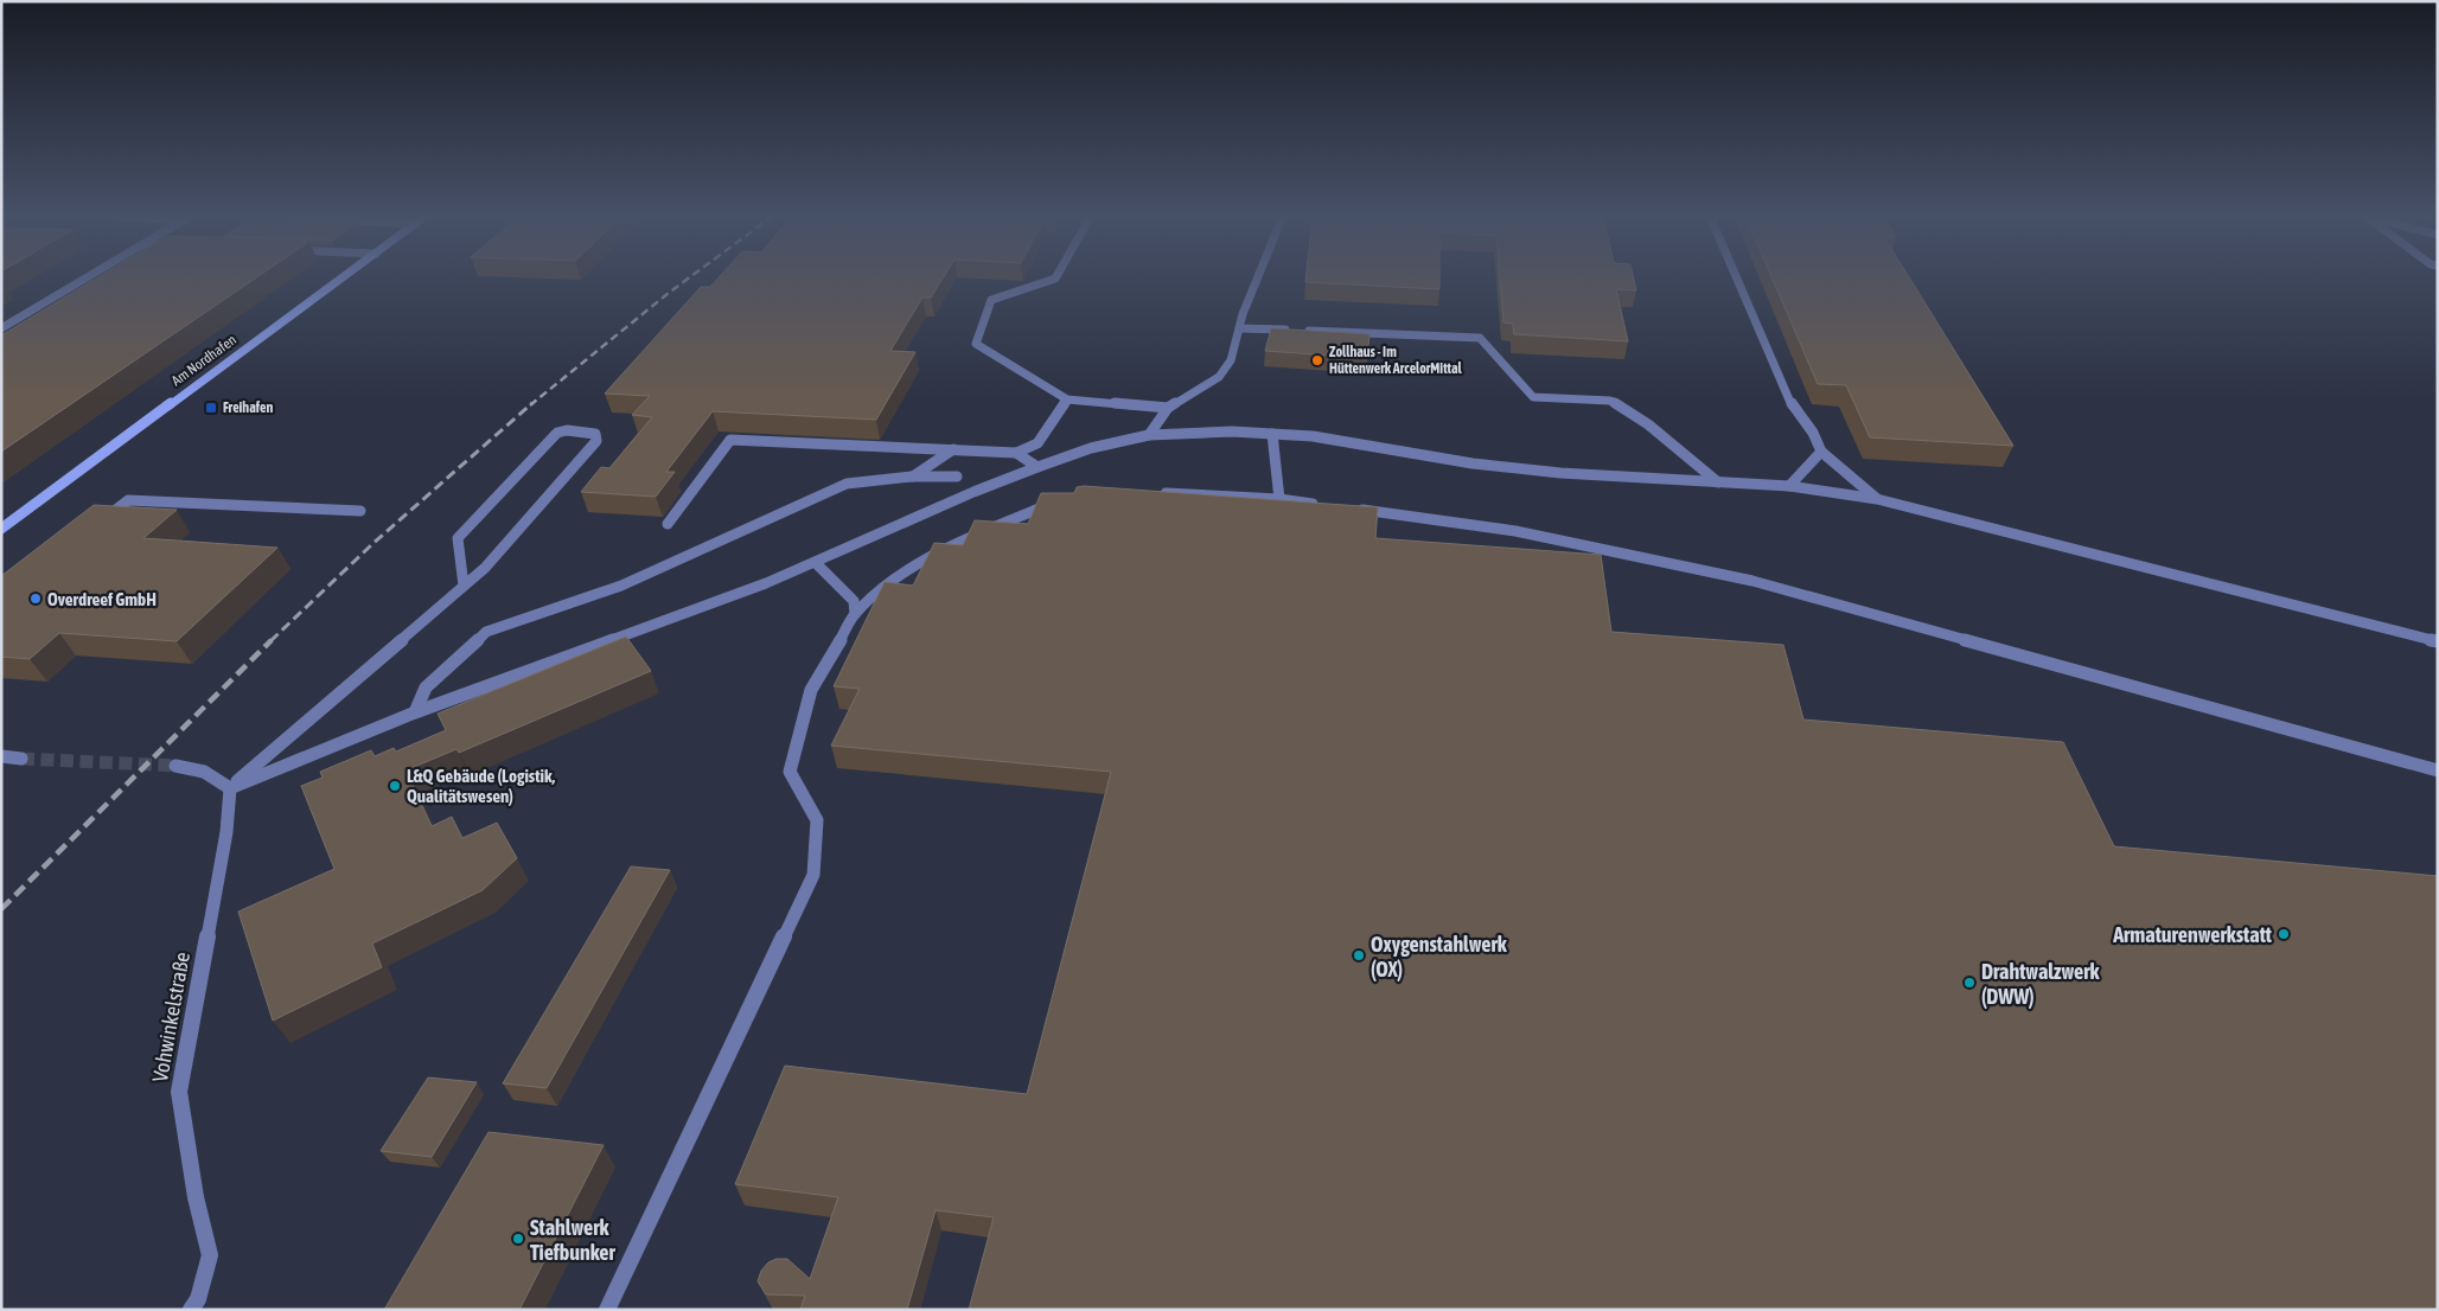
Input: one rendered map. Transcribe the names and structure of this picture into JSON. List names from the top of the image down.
{
  "streets": {
    "main road": ["Am Nordhafen"],
    "street": ["Vohwinkelstraße"]
  },
  "places": {
    "other": [
      "Zollhaus - Im Hüttenwerk ArcelorMittal",
      "Overdreef GmbH",
      "L&Q Gebäude (Logistik, Qualitätswesen)",
      "Armaturenwerkstatt",
      "Oxygenstahlwerk (OX)",
      "Drahtwalzwerk (DWW)",
      "Stahlwerk Tiefbunker"
    ],
    "transit": ["Freihafen"]
  }
}
